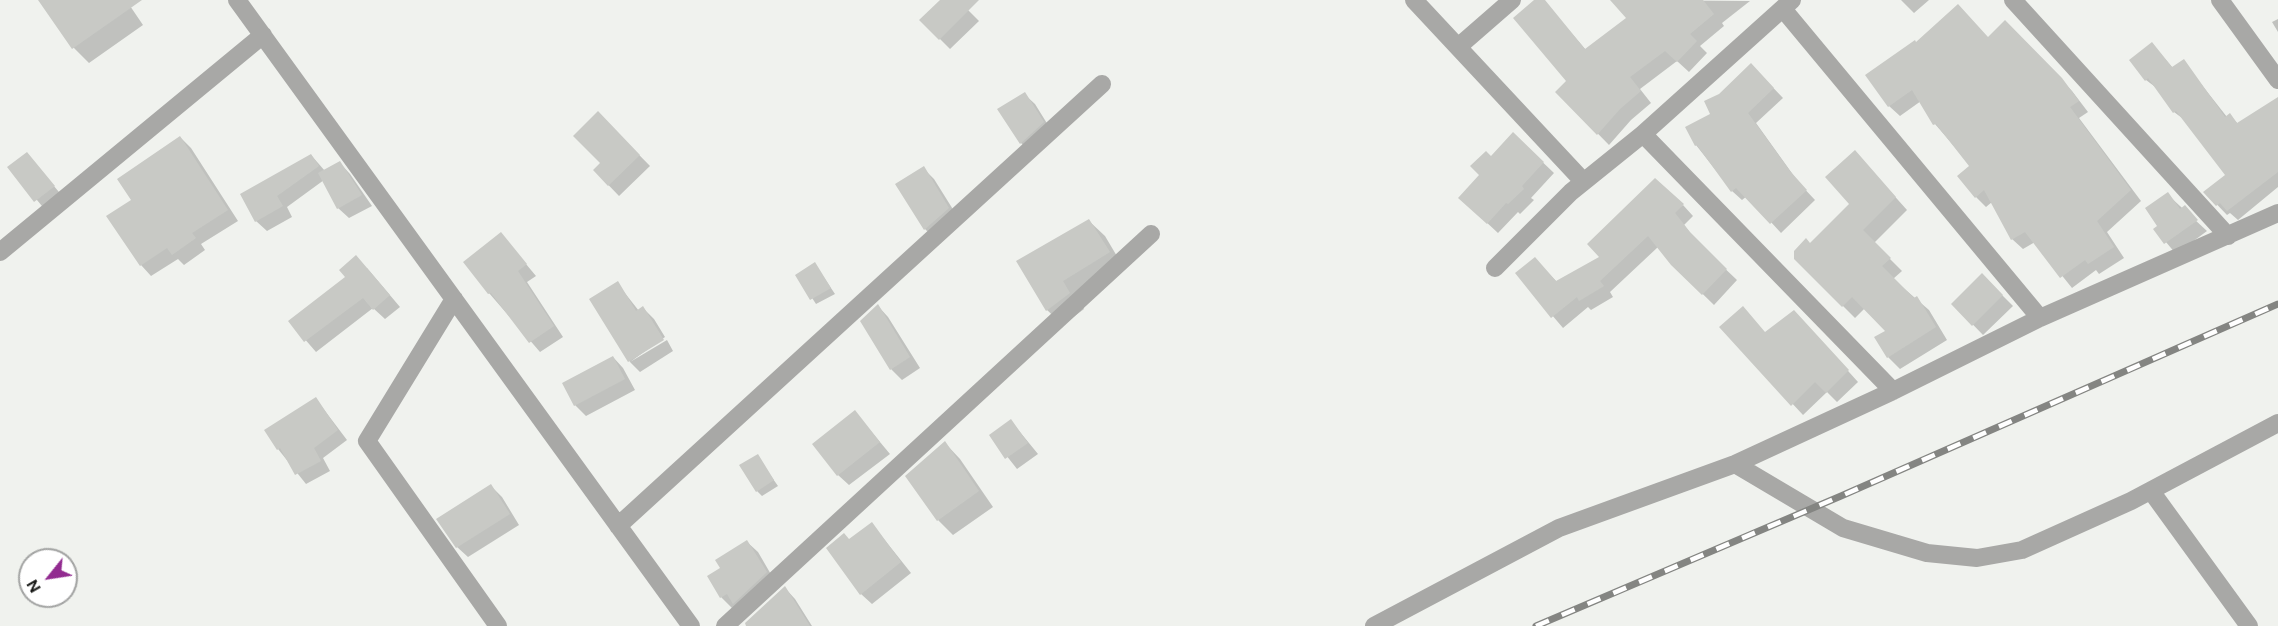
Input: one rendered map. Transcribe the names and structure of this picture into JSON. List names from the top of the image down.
{
  "north": "bottom left"
}
